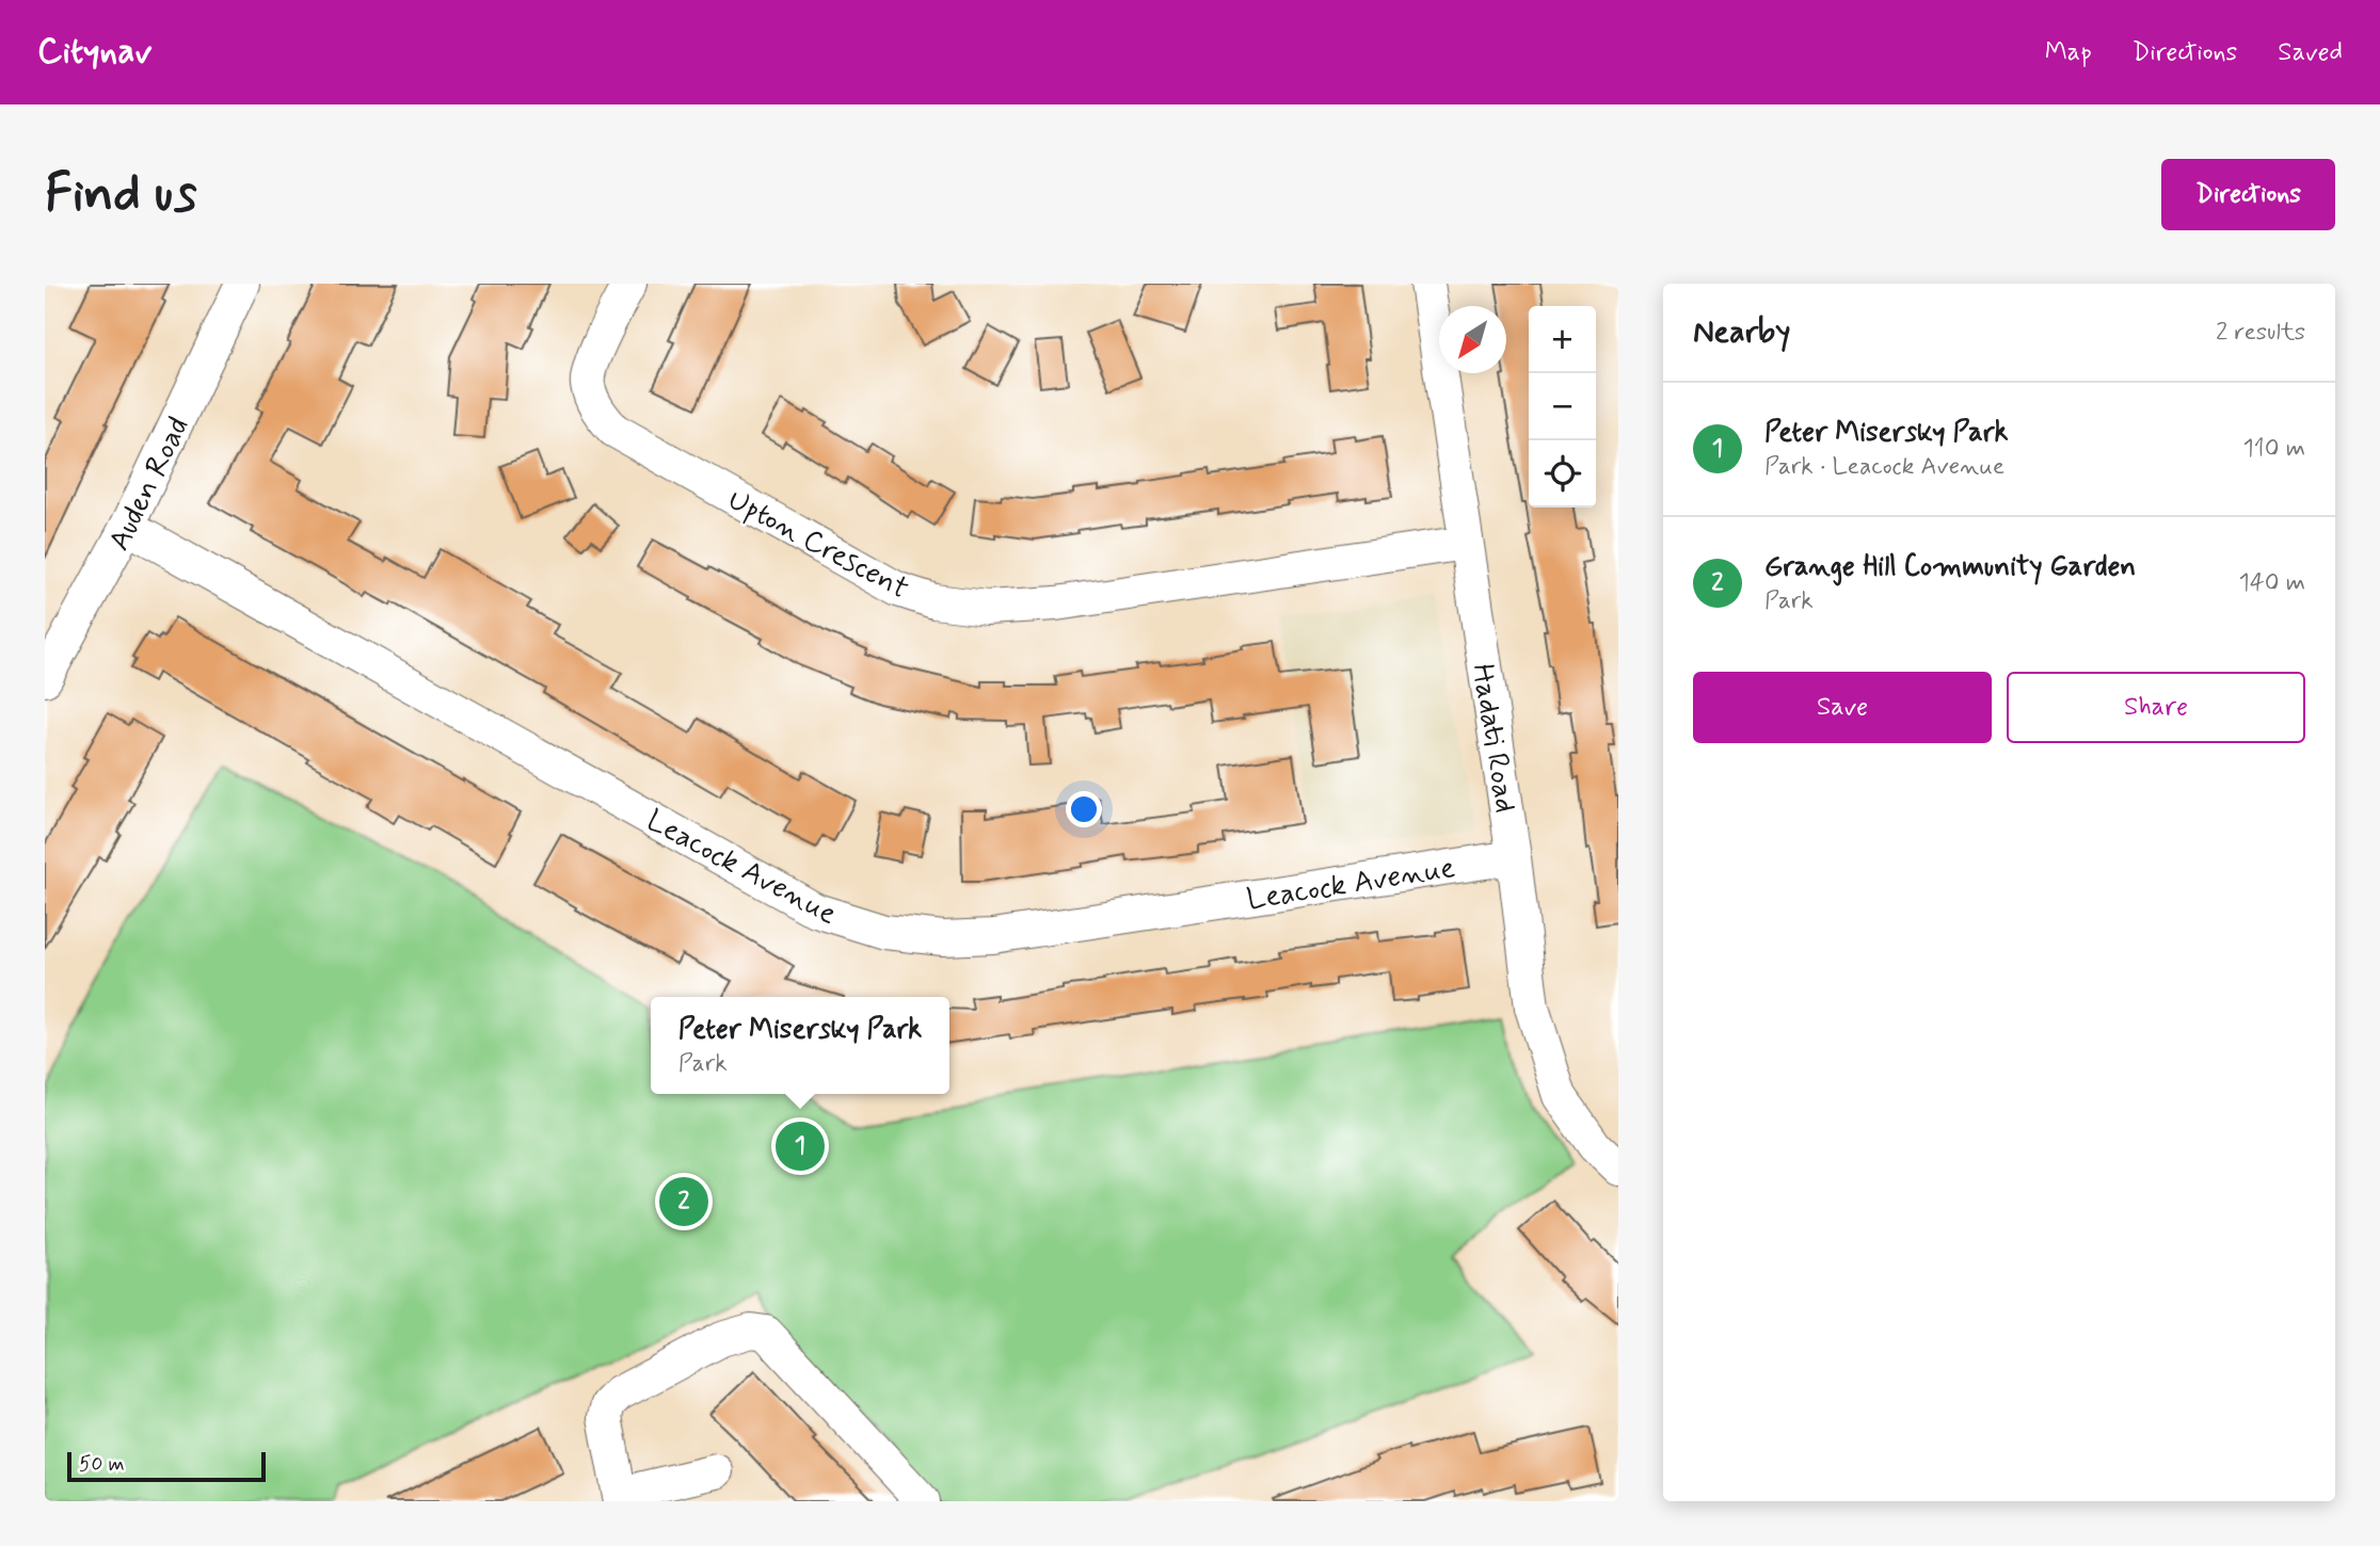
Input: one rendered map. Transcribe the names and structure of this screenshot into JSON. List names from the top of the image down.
{
  "streets": {
    "street": [
      "Auden Road",
      "Upton Crescent",
      "Hadati Road",
      "Leacock Avenue"
    ]
  },
  "crossings": [
    ["Auden Road", "Leacock Avenue"],
    ["Upton Crescent", "Hadati Road"],
    ["Hadati Road", "Leacock Avenue"]
  ],
  "scale_bar": "50 m",
  "north": "bottom left",
  "page": {
    "header": "Citynav",
    "nav": ["Map", "Directions", "Saved"],
    "buttons": [
      "Directions",
      ["Save", "Share"]
    ],
    "title": "Find us",
    "heading": ["Nearby", "2 results"],
    "map_buttons": ["+", "−"],
    "list": [
      {
        "mark": "1",
        "name": "Peter Misersky Park",
        "note": "Park · Leacock Avenue",
        "value": "110 m"
      },
      {
        "mark": "2",
        "name": "Grange Hill Community Garden",
        "note": "Park",
        "value": "140 m"
      }
    ],
    "popup": ["Peter Misersky Park", "Park"],
    "pins": ["1", "2"],
    "scale": "50 m"
  }
}
